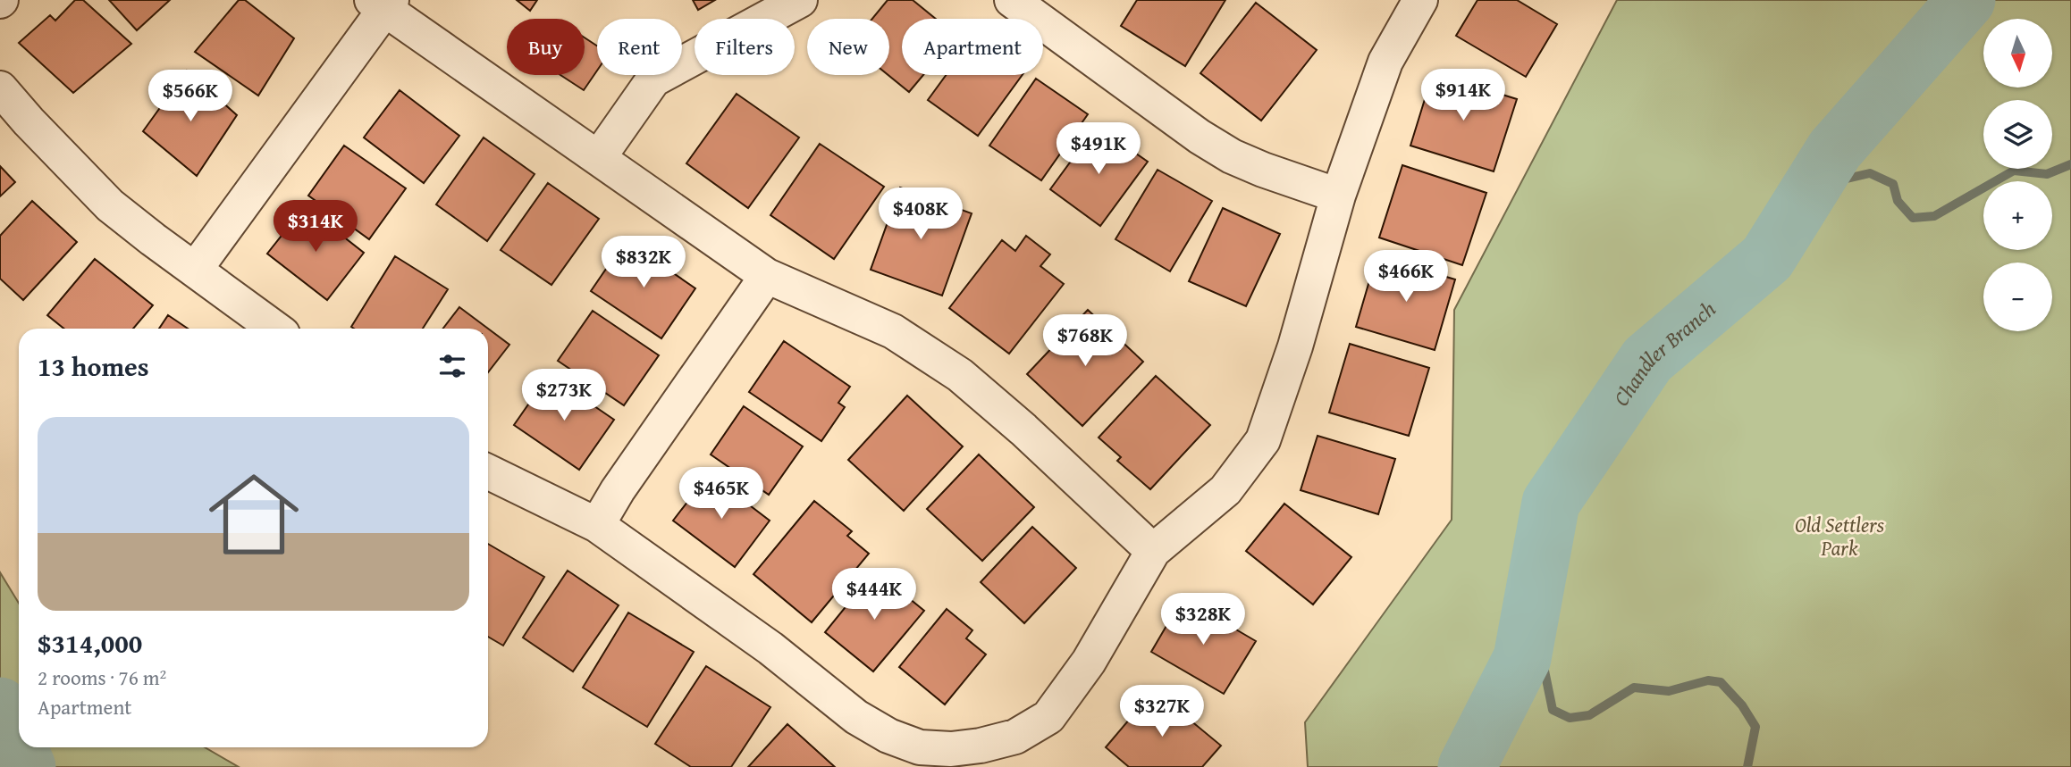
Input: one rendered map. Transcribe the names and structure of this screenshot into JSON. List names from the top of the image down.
{
  "water": ["Chandler Branch"],
  "parks": ["Old Settlers Park"],
  "north": "bottom",
  "page": {
    "map_buttons": ["+", "−"],
    "chip": [
      "Buy",
      "Rent",
      "Filters",
      "New",
      "Apartment"
    ],
    "price": [
      "$914K",
      "$566K",
      "$491K",
      "$408K",
      "$314K",
      "$832K",
      "$466K",
      "$768K",
      "$273K",
      "$465K",
      "$444K",
      "$328K",
      "$327K"
    ],
    "heading": "13 homes",
    "list": [
      {
        "name": "$314,000",
        "note": "2 rooms · 76 m² · Apartment"
      }
    ]
  }
}
